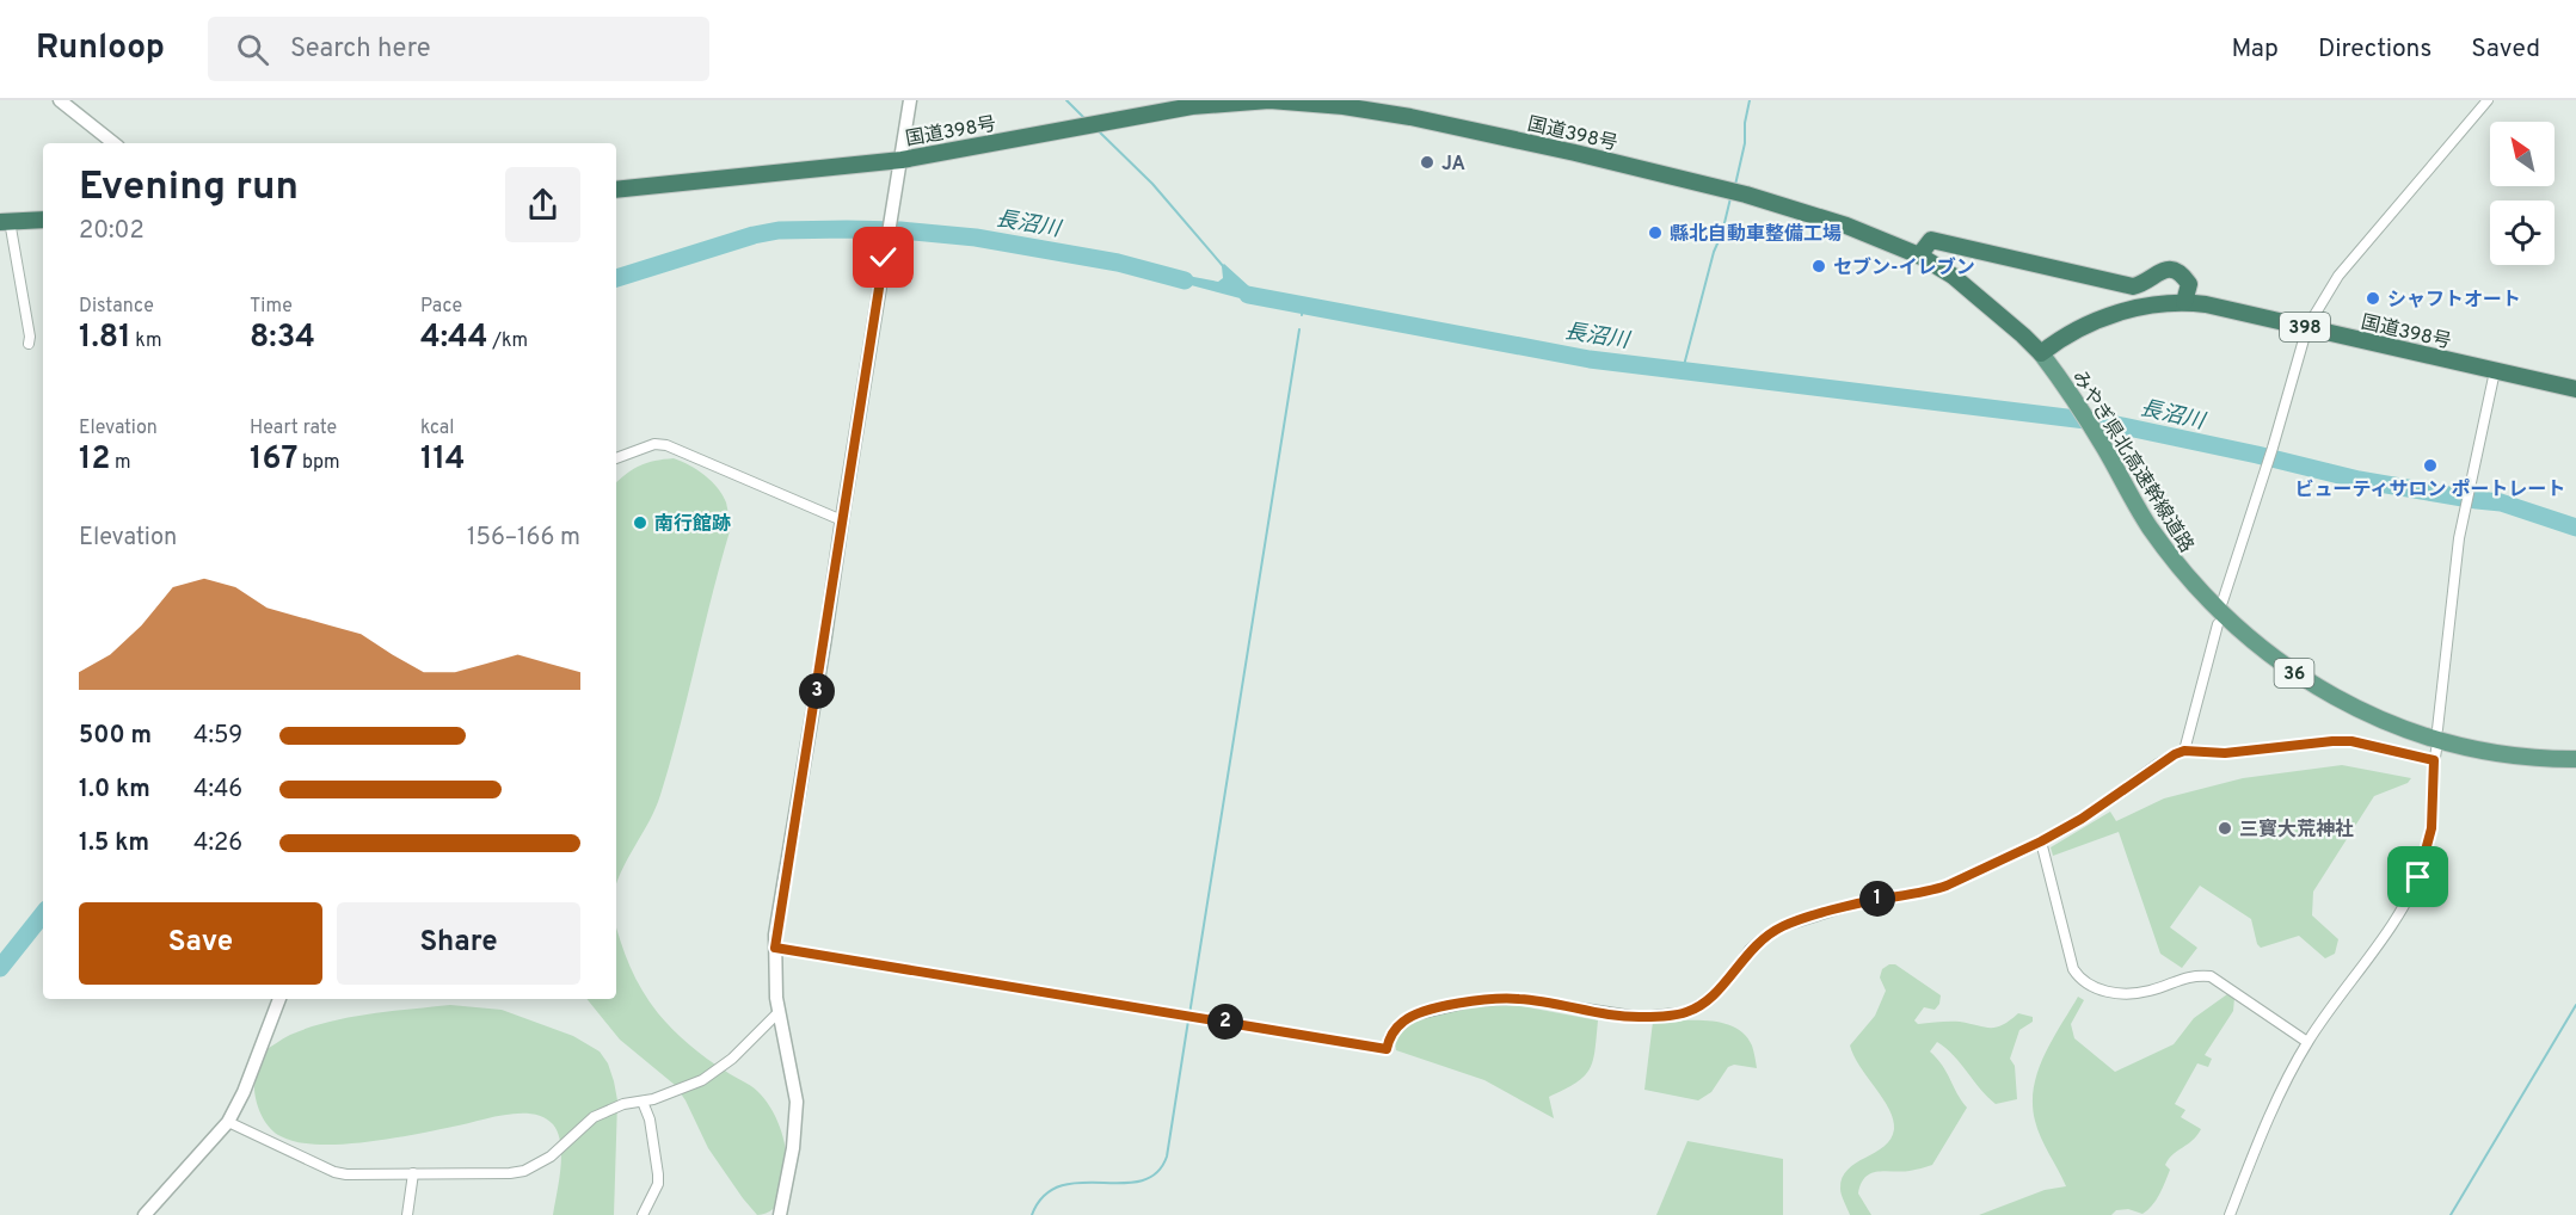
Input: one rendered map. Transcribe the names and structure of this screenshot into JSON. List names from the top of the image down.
{
  "streets": {
    "highway": ["国道398号", "398"],
    "main road": ["みやぎ県北高速幹線道路", "36"]
  },
  "crossings": [
    ["国道398号", "みやぎ県北高速幹線道路"]
  ],
  "water": ["長沼川"],
  "places": [
    "JA",
    "縣北自動車整備工場",
    "セブン-イレブン",
    "シャフトオート",
    "ビューティサロン ポートレート",
    "南行館跡",
    "三寳大荒神社"
  ],
  "north": "top left",
  "page": {
    "header": "Runloop",
    "search": "Search here",
    "nav": ["Map", "Directions", "Saved"],
    "heading": ["Evening run", "20:02"],
    "stats": [
      ["Distance", "1.81 km"],
      ["Time", "8:34"],
      ["Pace", "4:44 /km"],
      ["Elevation", "12 m"],
      ["Heart rate", "167 bpm"],
      ["kcal", "114"]
    ],
    "chart": ["Elevation", "156–166 m"],
    "pins": ["3", "1", "2"],
    "list": [
      {
        "name": "500 m",
        "note": "4:59"
      },
      {
        "name": "1.0 km",
        "note": "4:46"
      },
      {
        "name": "1.5 km",
        "note": "4:26"
      }
    ],
    "buttons": ["Save", "Share"]
  }
}
